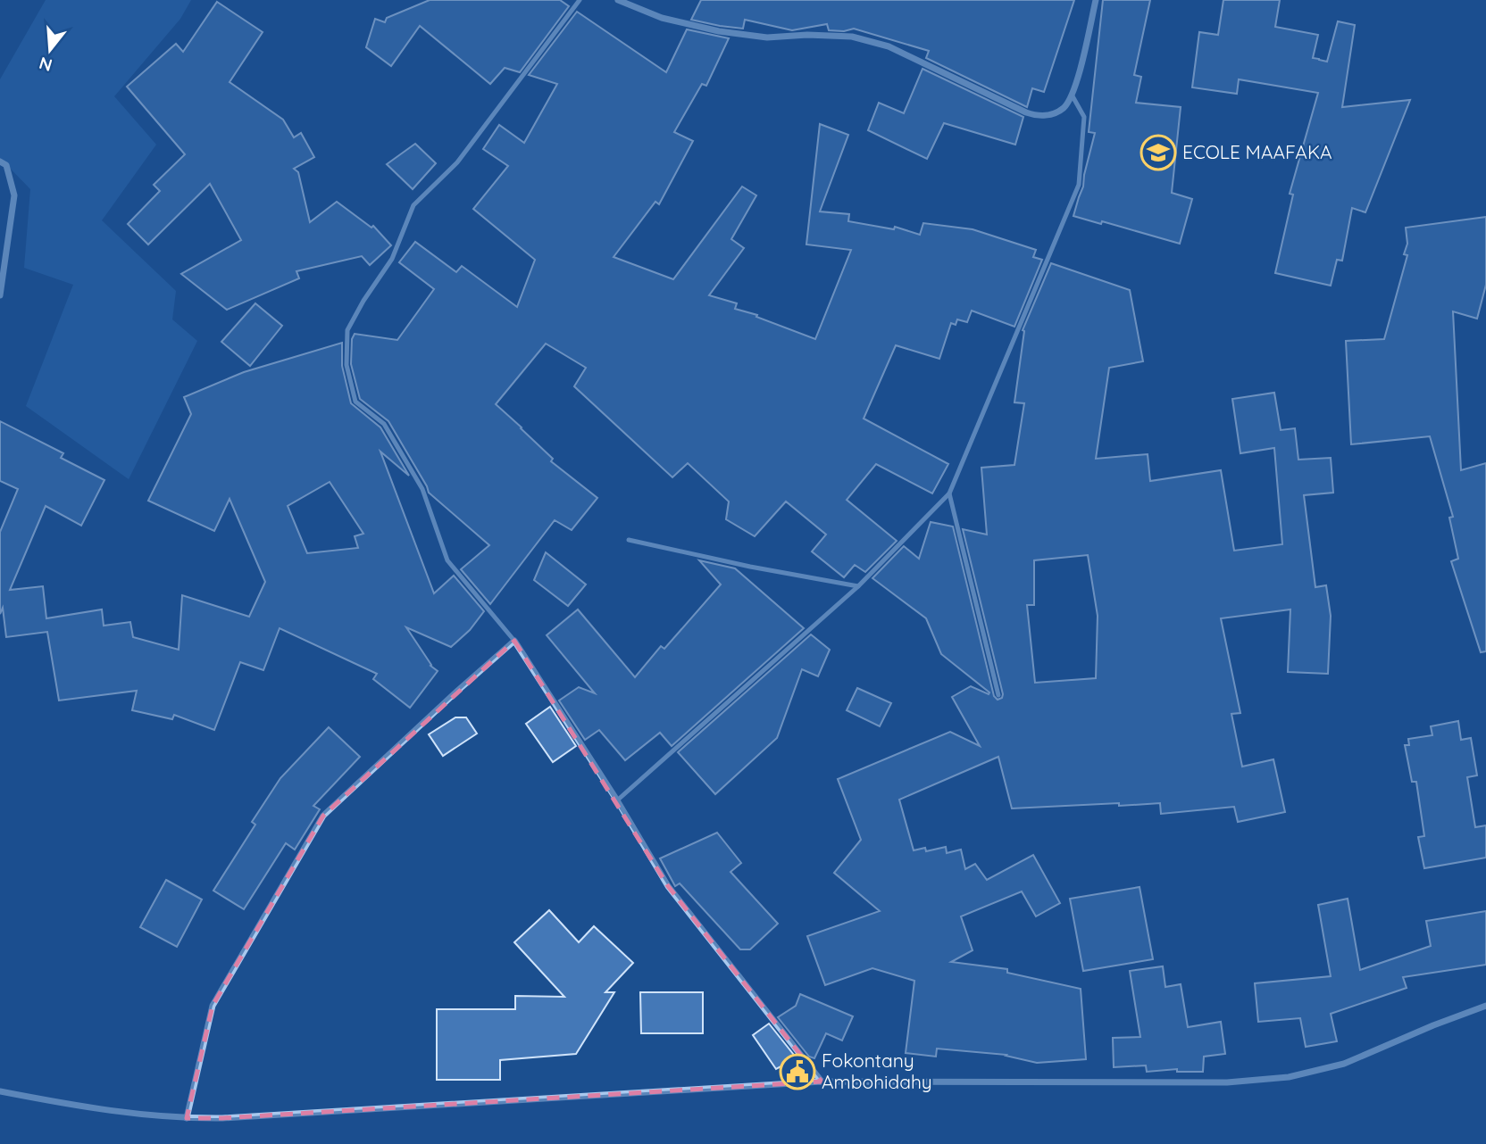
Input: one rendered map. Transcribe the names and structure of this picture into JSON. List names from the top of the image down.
{
  "places": {
    "school or university": ["ECOLE MAAFAKA"],
    "public building": ["Fokontany Ambohidahy"]
  },
  "north": "bottom"
}
